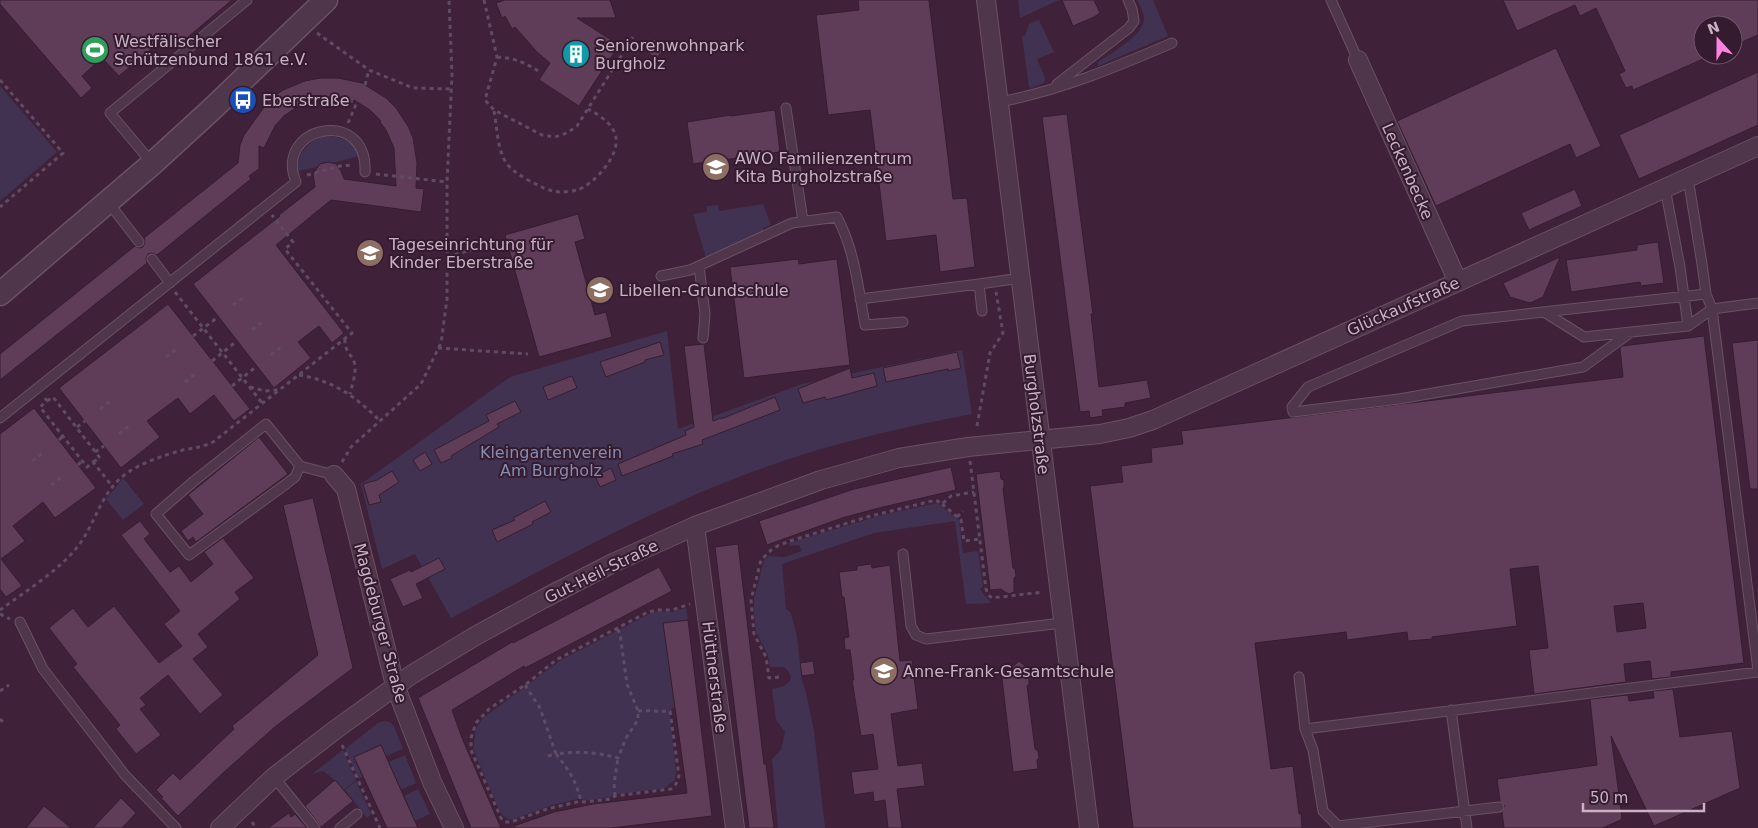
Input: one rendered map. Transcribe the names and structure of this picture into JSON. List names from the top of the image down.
{
  "streets": {
    "street": [
      "Leckenbecke",
      "Glückaufstraße",
      "Burgholzstraße",
      "Gut-Heil-Straße",
      "Magdeburger Straße",
      "Hüttnerstraße"
    ]
  },
  "crossings": [
    ["Leckenbecke", "Glückaufstraße"],
    ["Glückaufstraße", "Burgholzstraße"],
    ["Glückaufstraße", "Gut-Heil-Straße"],
    ["Burgholzstraße", "Gut-Heil-Straße"],
    ["Gut-Heil-Straße", "Magdeburger Straße"],
    ["Gut-Heil-Straße", "Hüttnerstraße"]
  ],
  "parks": ["Kleingartenverein Am Burgholz"],
  "places": {
    "sports": ["Westfälischer Schützenbund 1861 e.V."],
    "building": ["Seniorenwohnpark Burgholz"],
    "bus stop": ["Eberstraße"],
    "school or university": [
      "AWO Familienzentrum Kita Burgholzstraße",
      "Tageseinrichtung für Kinder Eberstraße",
      "Libellen-Grundschule",
      "Anne-Frank-Gesamtschule"
    ]
  },
  "scale_bar": "50 m",
  "north": "top"
}
